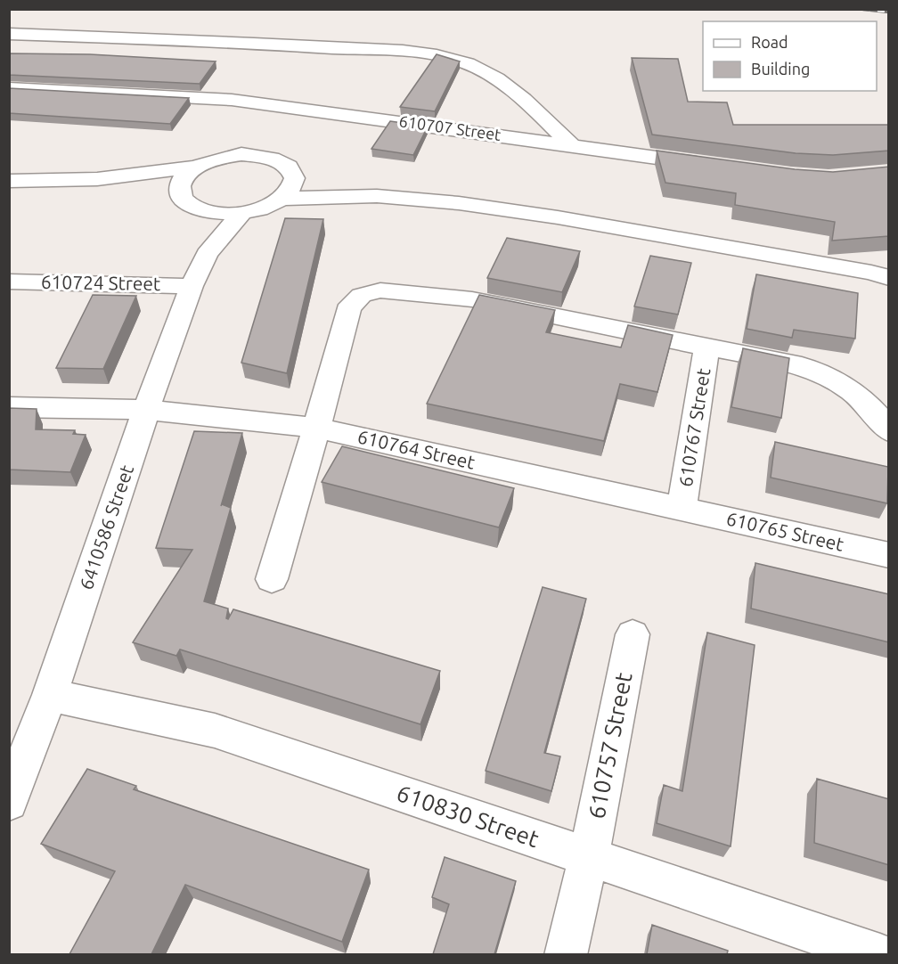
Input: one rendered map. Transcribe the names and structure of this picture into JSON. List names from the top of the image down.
{
  "streets": {
    "street": [
      "610707 Street",
      "610724 Street",
      "610767 Street",
      "610764 Street",
      "6410586 Street",
      "610765 Street",
      "610757 Street",
      "610830 Street"
    ]
  },
  "crossings": [
    ["610724 Street", "6410586 Street"],
    ["610767 Street", "610764 Street"],
    ["610767 Street", "610765 Street"],
    ["610764 Street", "6410586 Street"],
    ["610764 Street", "610765 Street"],
    ["6410586 Street", "610830 Street"],
    ["610757 Street", "610830 Street"]
  ],
  "legend": ["Road", "Building"]
}
